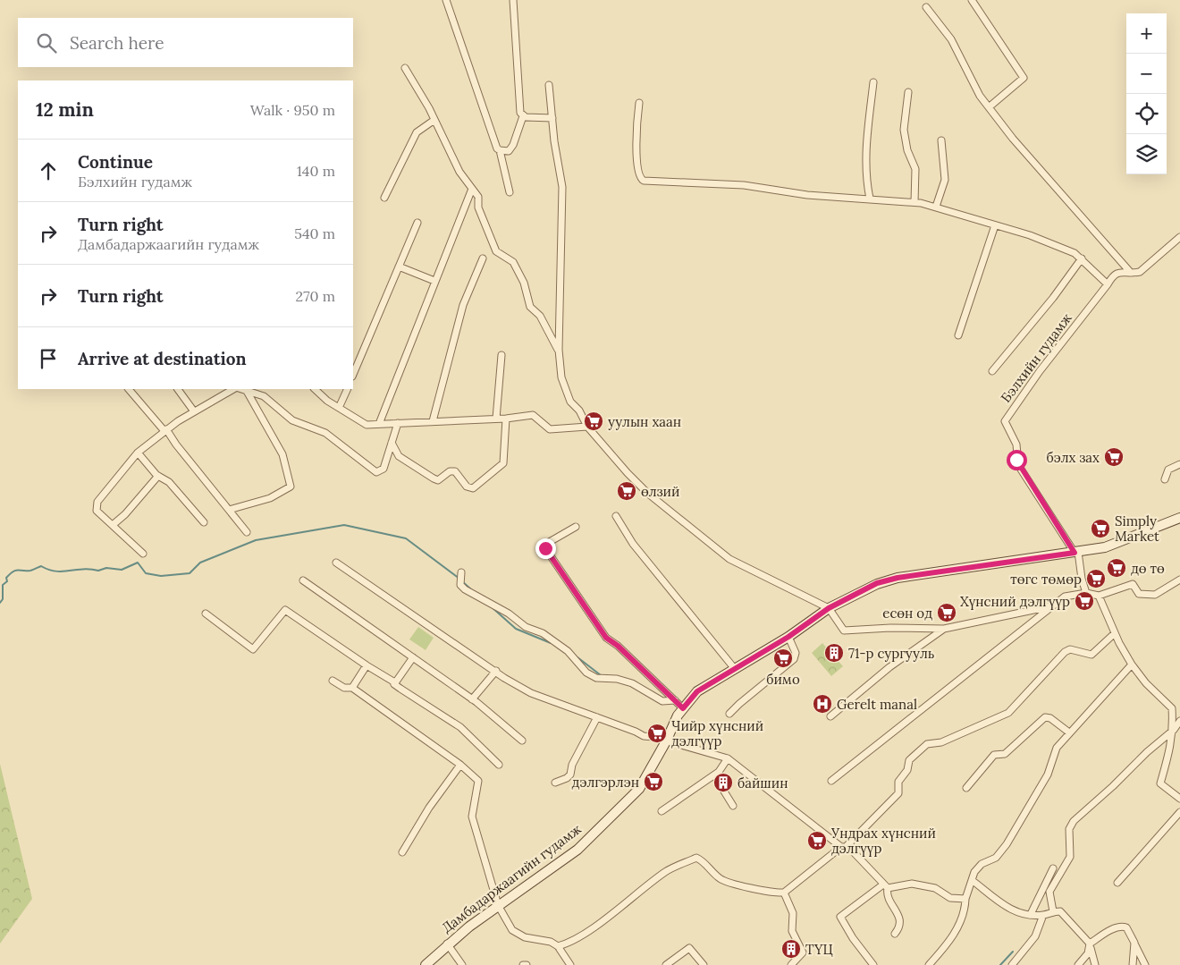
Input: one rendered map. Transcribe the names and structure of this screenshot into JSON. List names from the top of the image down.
{
  "streets": {
    "main road": ["Дамбадаржаагийн гудамж"],
    "street": ["Бэлхийн гудамж"]
  },
  "crossings": [
    ["Бэлхийн гудамж", "Дамбадаржаагийн гудамж"]
  ],
  "places": {
    "supermarket": [
      "уулын хаан",
      "бэлх зах",
      "өлзий",
      "Simply Market",
      "дө тө",
      "төгс төмөр",
      "Хүнсний дэлгүүр",
      "есөн од",
      "бимо",
      "Чийр хүнсний дэлгүүр",
      "дэлгэрлэн",
      "Ундрах хүнсний дэлгүүр"
    ],
    "building": ["71-р сургууль", "байшин", "ТҮЦ"],
    "hospital": ["Gerelt manal"]
  },
  "page": {
    "map_buttons": ["+", "−"],
    "search": "Search here",
    "heading": ["12 min", "Walk · 950 m"],
    "list": [
      ["Continue", "Бэлхийн гудамж", "140 m"],
      ["Turn right", "Дамбадаржаагийн гудамж", "540 m"],
      ["Turn right", "270 m"],
      "Arrive at destination"
    ]
  }
}
